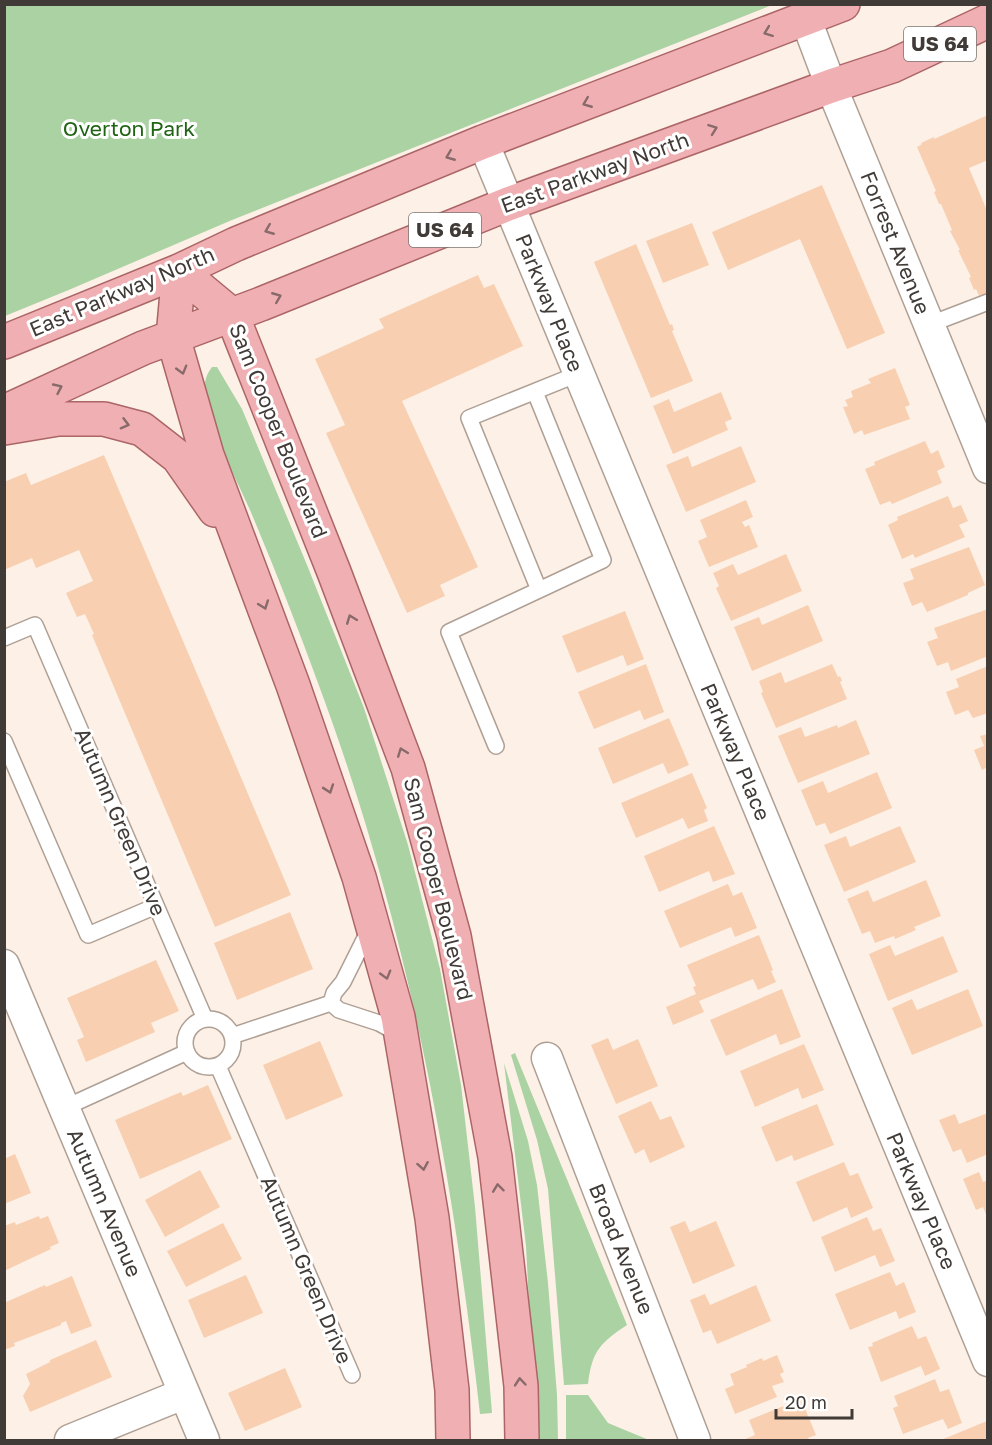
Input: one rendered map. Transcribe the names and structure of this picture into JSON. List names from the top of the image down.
{
  "streets": {
    "main road": ["US 64", "East Parkway North", "Sam Cooper Boulevard"],
    "street": [
      "Forrest Avenue",
      "Parkway Place",
      "Autumn Avenue",
      "Broad Avenue"
    ],
    "lane": ["Autumn Green Drive"]
  },
  "crossings": [
    ["East Parkway North", "Forrest Avenue"],
    ["East Parkway North", "Parkway Place"],
    ["East Parkway North", "Sam Cooper Boulevard"]
  ],
  "parks": ["Overton Park"],
  "scale_bar": "20 m"
}
